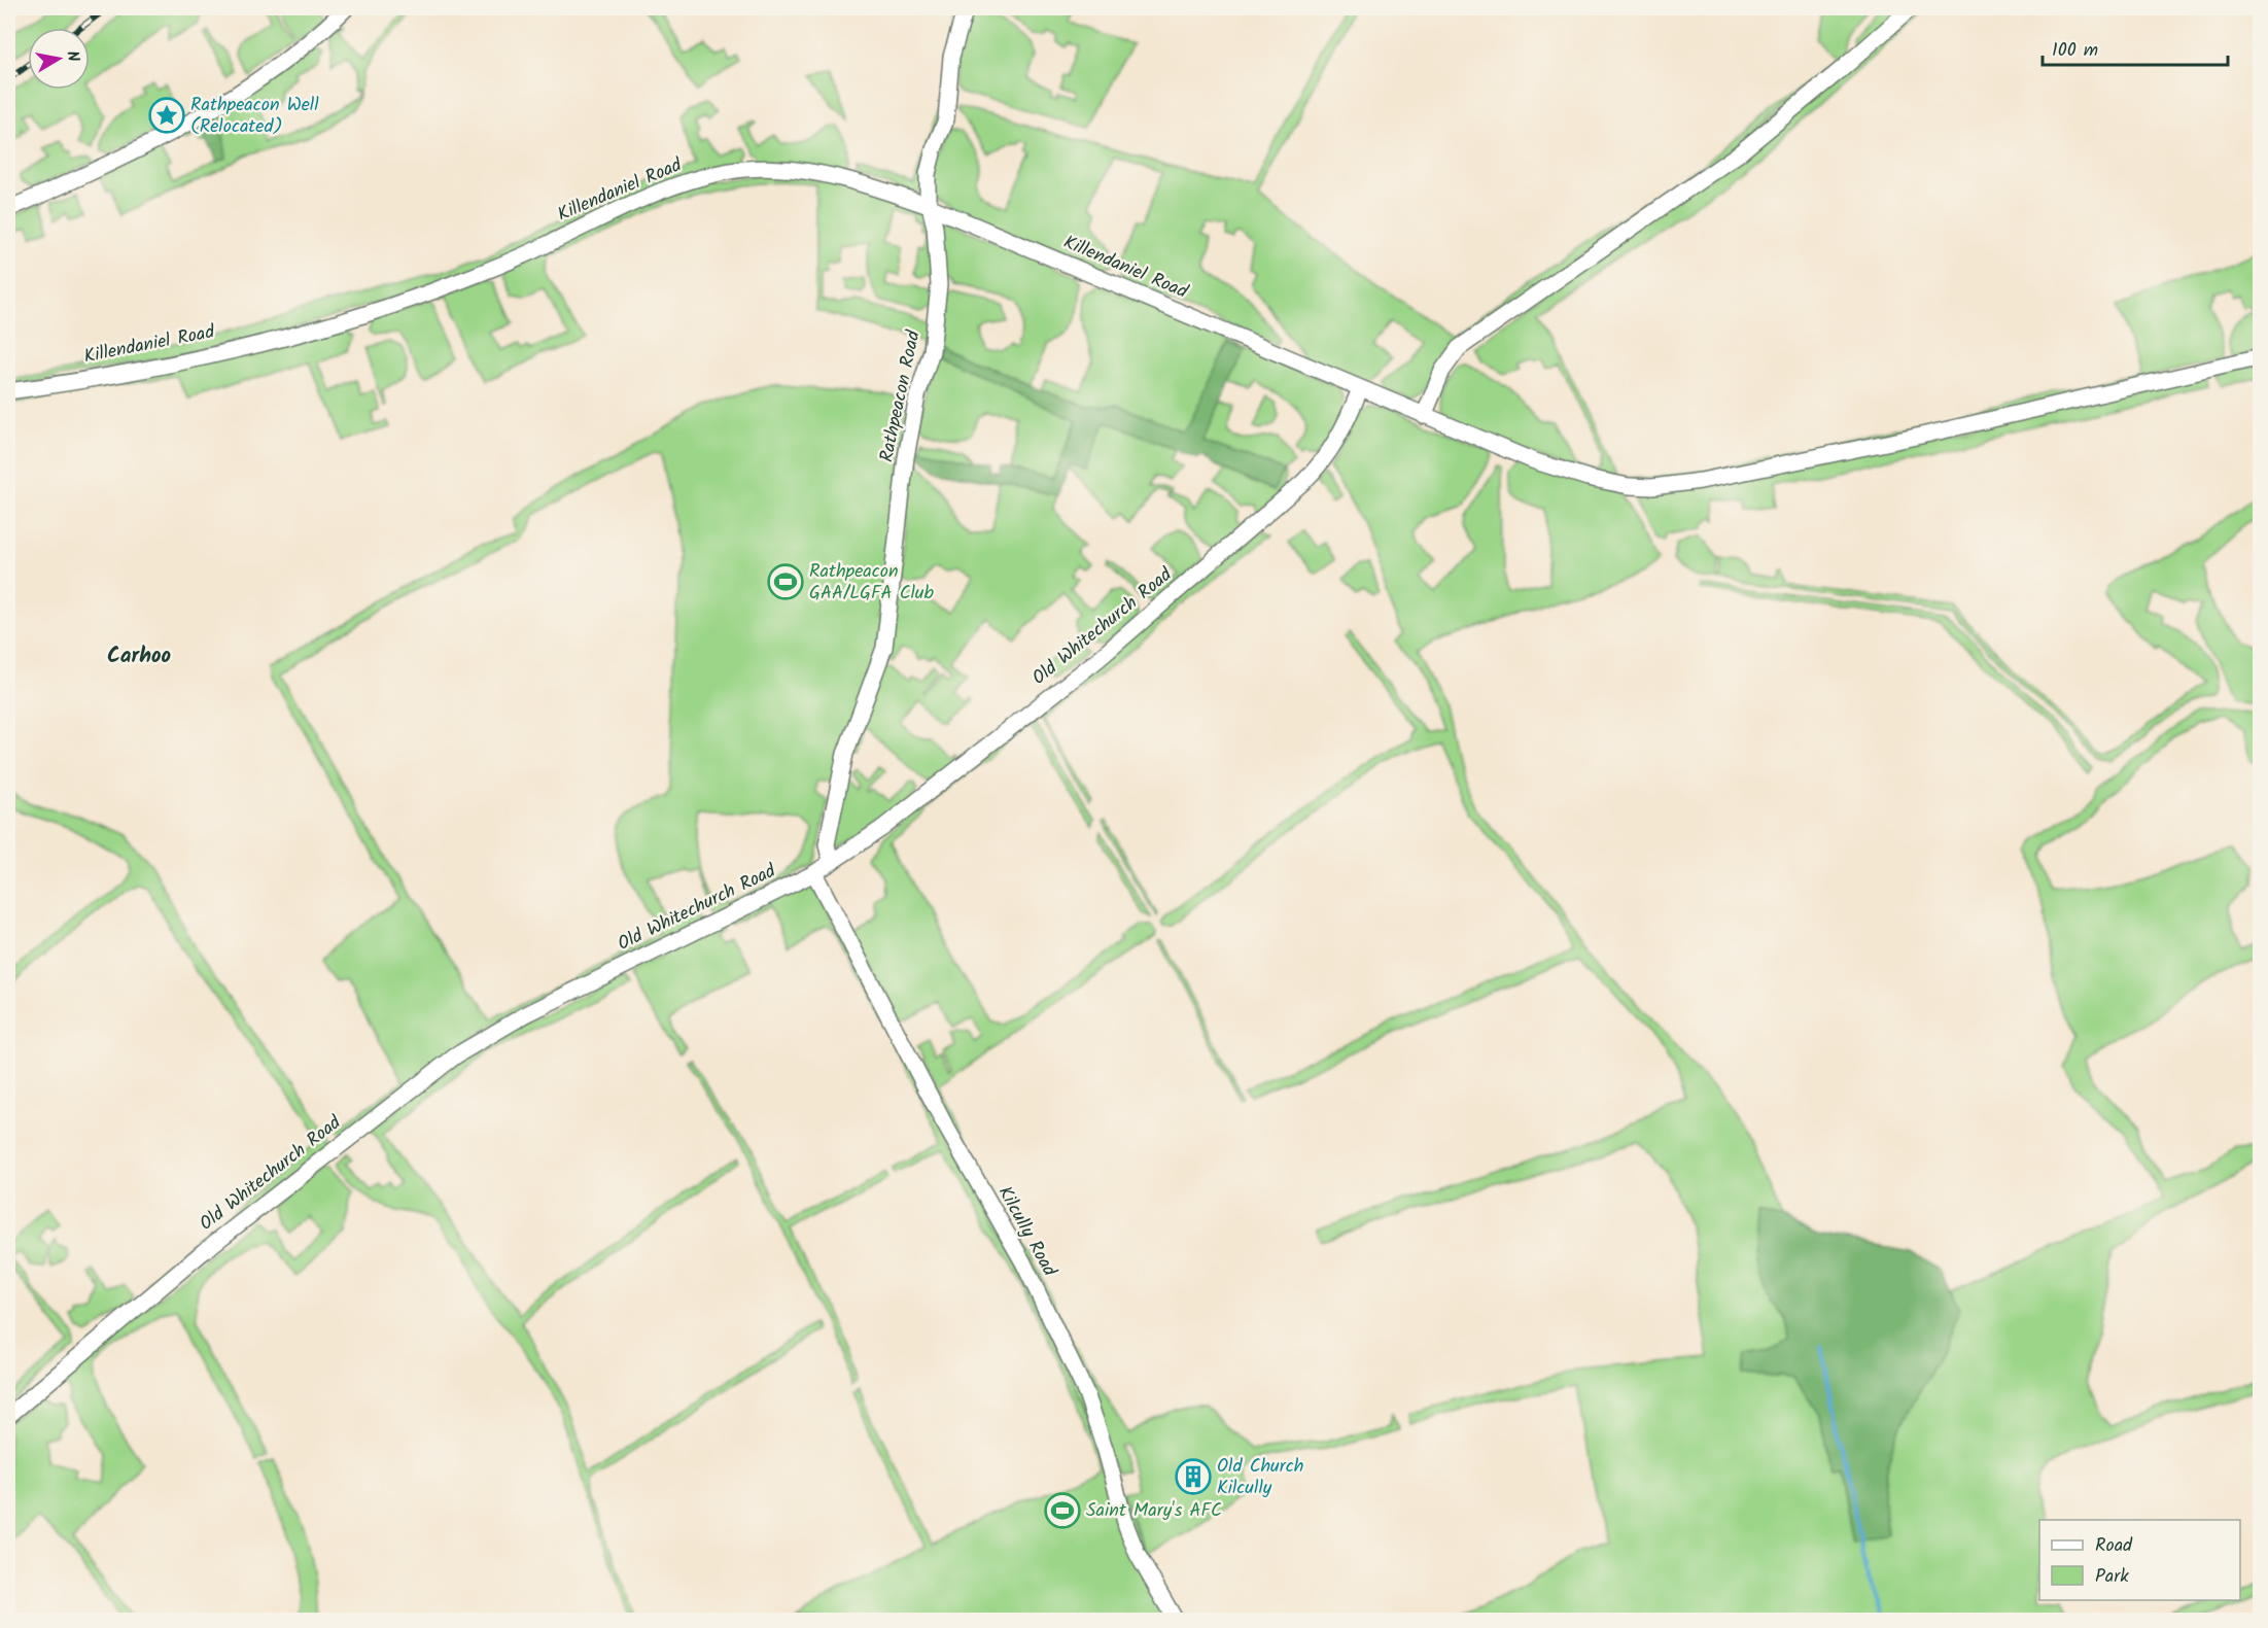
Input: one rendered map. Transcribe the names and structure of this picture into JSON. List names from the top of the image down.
{
  "streets": {
    "street": [
      "Killendaniel Road",
      "Rathpeacon Road",
      "Old Whitechurch Road",
      "Kilcully Road"
    ]
  },
  "crossings": [
    ["Killendaniel Road", "Rathpeacon Road"],
    ["Killendaniel Road", "Old Whitechurch Road"],
    ["Rathpeacon Road", "Old Whitechurch Road"],
    ["Old Whitechurch Road", "Kilcully Road"]
  ],
  "districts": ["Carhoo"],
  "places": {
    "place": ["Rathpeacon Well (Relocated)"],
    "sports": ["Rathpeacon GAA/LGFA Club", "Saint Mary's AFC"],
    "building": ["Old Church Kilcully"]
  },
  "legend": ["Road", "Park"],
  "scale_bar": "100 m",
  "north": "right"
}
